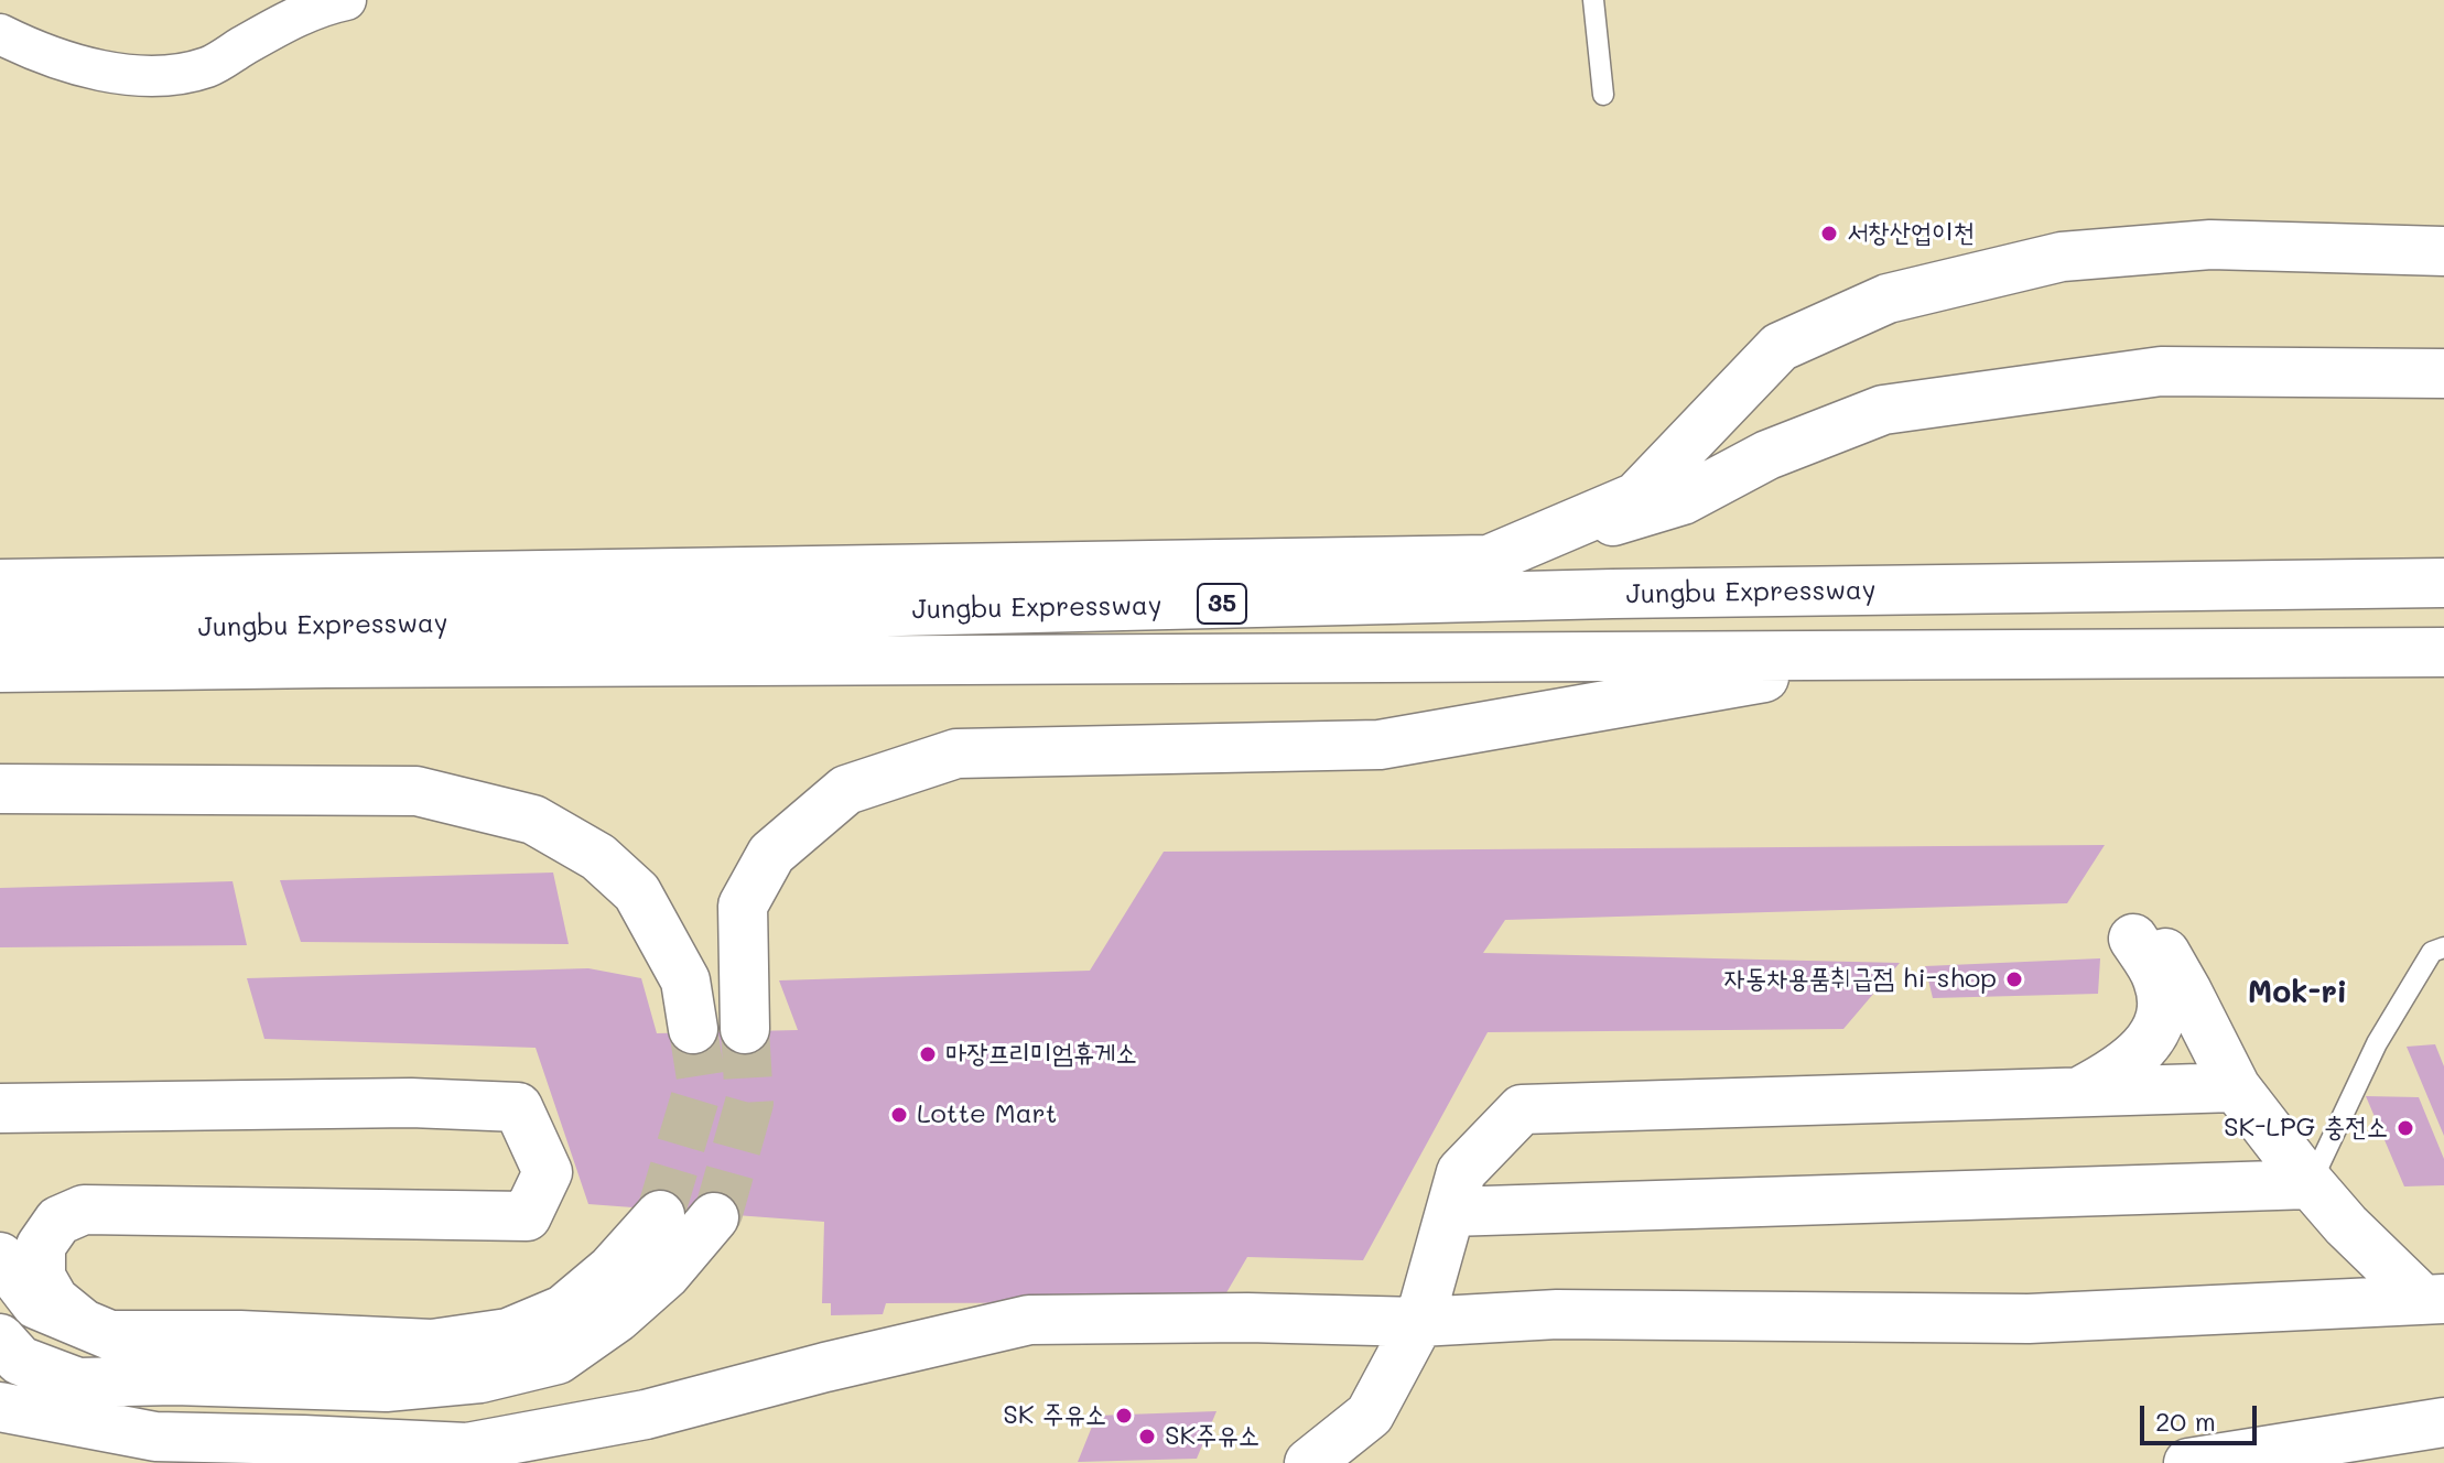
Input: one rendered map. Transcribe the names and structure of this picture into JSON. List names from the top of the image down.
{
  "streets": {
    "highway": ["Jungbu Expressway", "35"]
  },
  "districts": ["Mok-ri"],
  "places": [
    "서창산업이천",
    "자동차용품취급점 hi-shop",
    "마장프리미엄휴게소",
    "Lotte Mart",
    "SK-LPG 충전소",
    "SK 주유소",
    "SK주유소"
  ],
  "scale_bar": "20 m"
}
